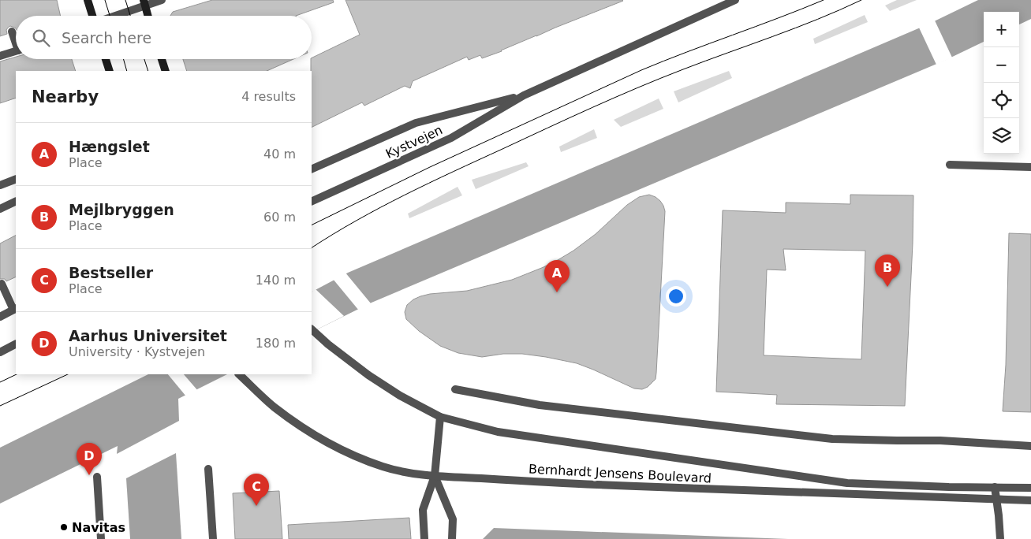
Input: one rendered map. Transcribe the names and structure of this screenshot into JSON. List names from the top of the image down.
{
  "streets": {
    "street": ["Kystvejen", "Bernhardt Jensens Boulevard"]
  },
  "places": ["Navitas"],
  "page": {
    "map_buttons": ["+", "−"],
    "search": "Search here",
    "heading": ["Nearby", "4 results"],
    "list": [
      {
        "mark": "A",
        "name": "Hængslet",
        "note": "Place",
        "value": "40 m"
      },
      {
        "mark": "B",
        "name": "Mejlbryggen",
        "note": "Place",
        "value": "60 m"
      },
      {
        "mark": "C",
        "name": "Bestseller",
        "note": "Place",
        "value": "140 m"
      },
      {
        "mark": "D",
        "name": "Aarhus Universitet",
        "note": "University · Kystvejen",
        "value": "180 m"
      }
    ],
    "pins": [
      "B",
      "A",
      "D",
      "C"
    ]
  }
}
